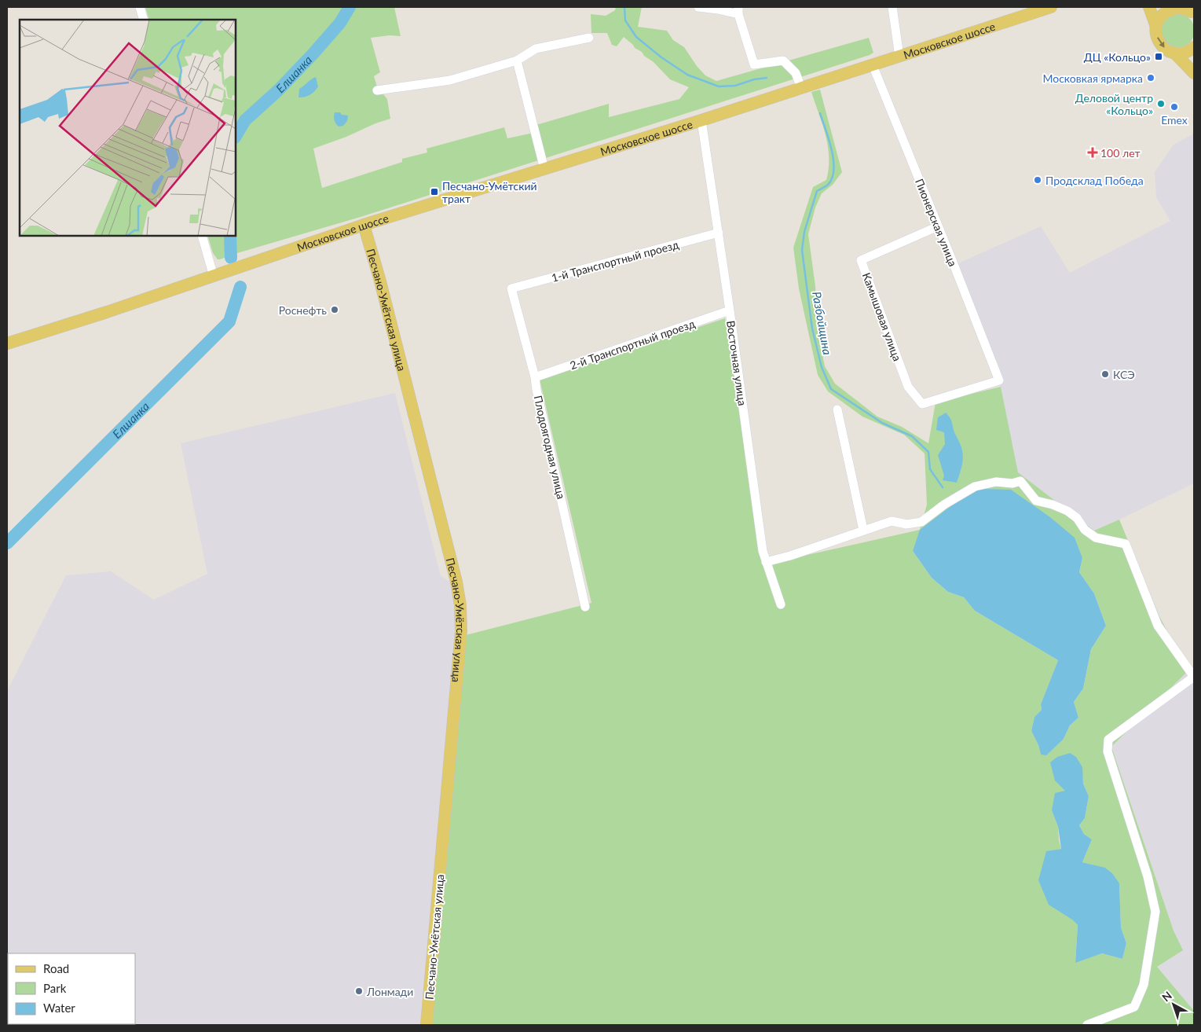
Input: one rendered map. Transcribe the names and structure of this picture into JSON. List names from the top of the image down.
{
  "streets": {
    "main road": ["Московское шоссе", "Песчано-Умётская улица"],
    "street": [
      "Пионерская улица",
      "1-й Транспортный проезд",
      "Камышовая улица",
      "2-й Транспортный проезд",
      "Восточная улица",
      "Плодоягодная улица"
    ]
  },
  "crossings": [
    ["Московское шоссе", "Пионерская улица"],
    ["Московское шоссе", "Песчано-Умётская улица"],
    ["Московское шоссе", "Восточная улица"],
    ["Пионерская улица", "Камышовая улица"],
    ["1-й Транспортный проезд", "Восточная улица"],
    ["1-й Транспортный проезд", "Плодоягодная улица"],
    ["2-й Транспортный проезд", "Восточная улица"],
    ["2-й Транспортный проезд", "Плодоягодная улица"]
  ],
  "water": ["Елшанка", "Разбойщина"],
  "places": {
    "transit": ["ДЦ «Кольцо»", "Песчано-Умётский тракт"],
    "other": [
      "Московкая ярмарка",
      "Деловой центр «Кольцо»",
      "Emex",
      "Продсклад Победа",
      "Роснефть",
      "КСЭ",
      "Лонмади"
    ],
    "health": ["100 лет"]
  },
  "legend": ["Road", "Park", "Water"],
  "north": "top left"
}
